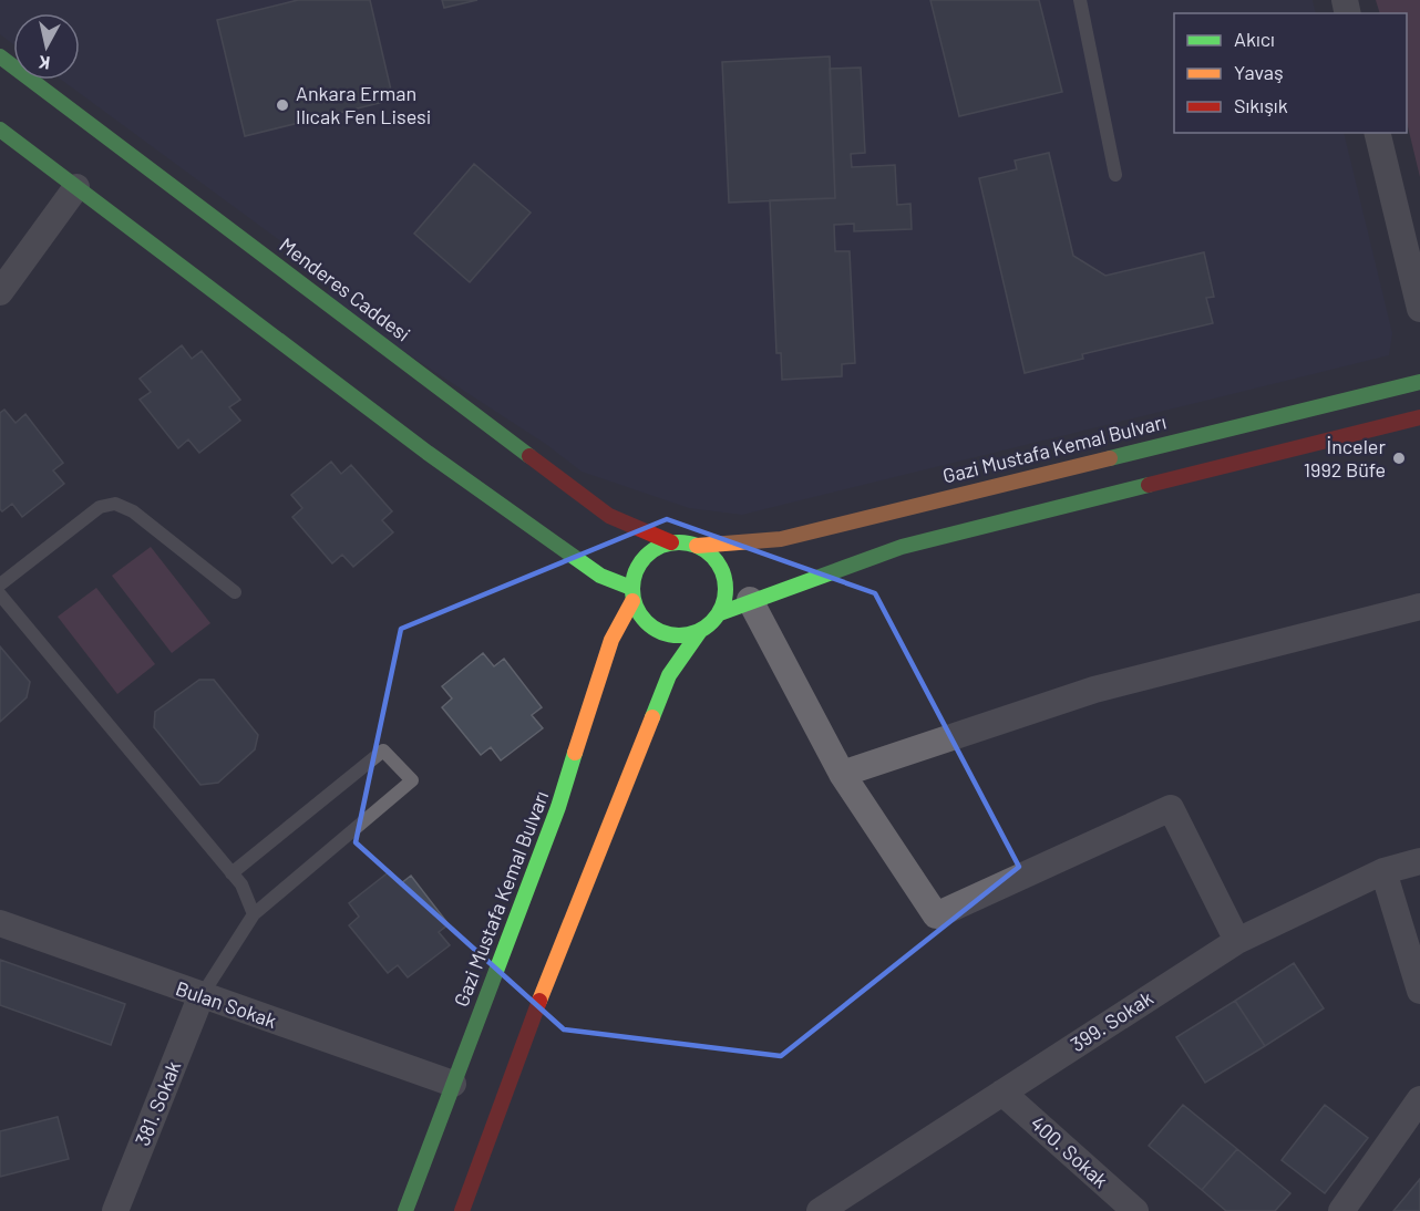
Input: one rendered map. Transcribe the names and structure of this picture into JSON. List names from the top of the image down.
{
  "streets": {
    "main road": ["Menderes Caddesi", "Gazi Mustafa Kemal Bulvarı"],
    "street": [
      "Bulan Sokak",
      "399. Sokak",
      "381. Sokak",
      "400. Sokak"
    ]
  },
  "crossings": [
    ["Menderes Caddesi", "Gazi Mustafa Kemal Bulvarı"],
    ["Gazi Mustafa Kemal Bulvarı", "Bulan Sokak"],
    ["Bulan Sokak", "381. Sokak"],
    ["399. Sokak", "400. Sokak"]
  ],
  "places": ["Ankara Erman Ilıcak Fen Lisesi", "İnceler 1992 Büfe"],
  "legend": ["Akıcı", "Yavaş", "Sıkışık"],
  "north": "bottom"
}
